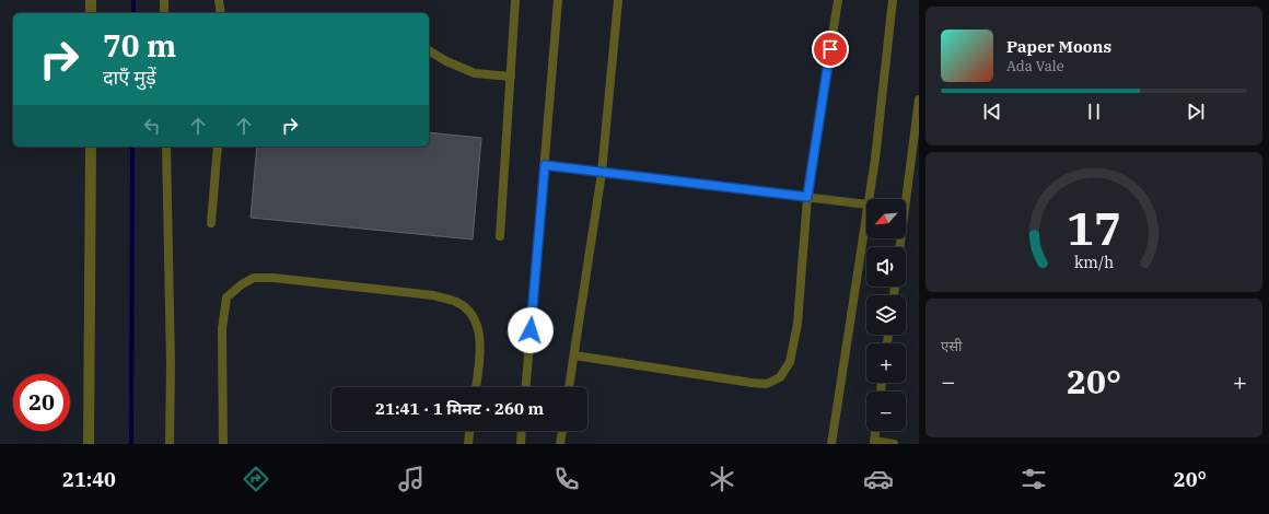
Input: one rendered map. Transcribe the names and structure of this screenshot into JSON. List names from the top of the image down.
{
  "north": "bottom left",
  "page": {
    "turn": ["70 m", "दाएँ मुड़ें"],
    "song": ["Paper Moons", "Ada Vale"],
    "map_buttons": ["+", "−"],
    "tile": "एसी",
    "heat": ["−", "20°", "+"],
    "limit": "20",
    "trip": "21:41 · 1 मिनट · 260 m",
    "tabs": ["21:40", "20°"],
    "gauge": ["17", "km/h"]
  }
}
